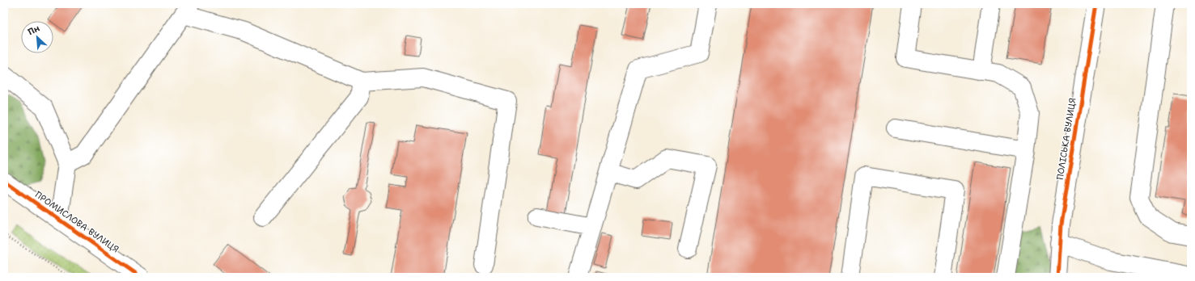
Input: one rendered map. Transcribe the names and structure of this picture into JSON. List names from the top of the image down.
{
  "streets": {
    "street": ["ПОЛІСЬКА ВУЛИЦЯ", "ПРОМИСЛОВА ВУЛИЦЯ"]
  },
  "north": "top left"
}
